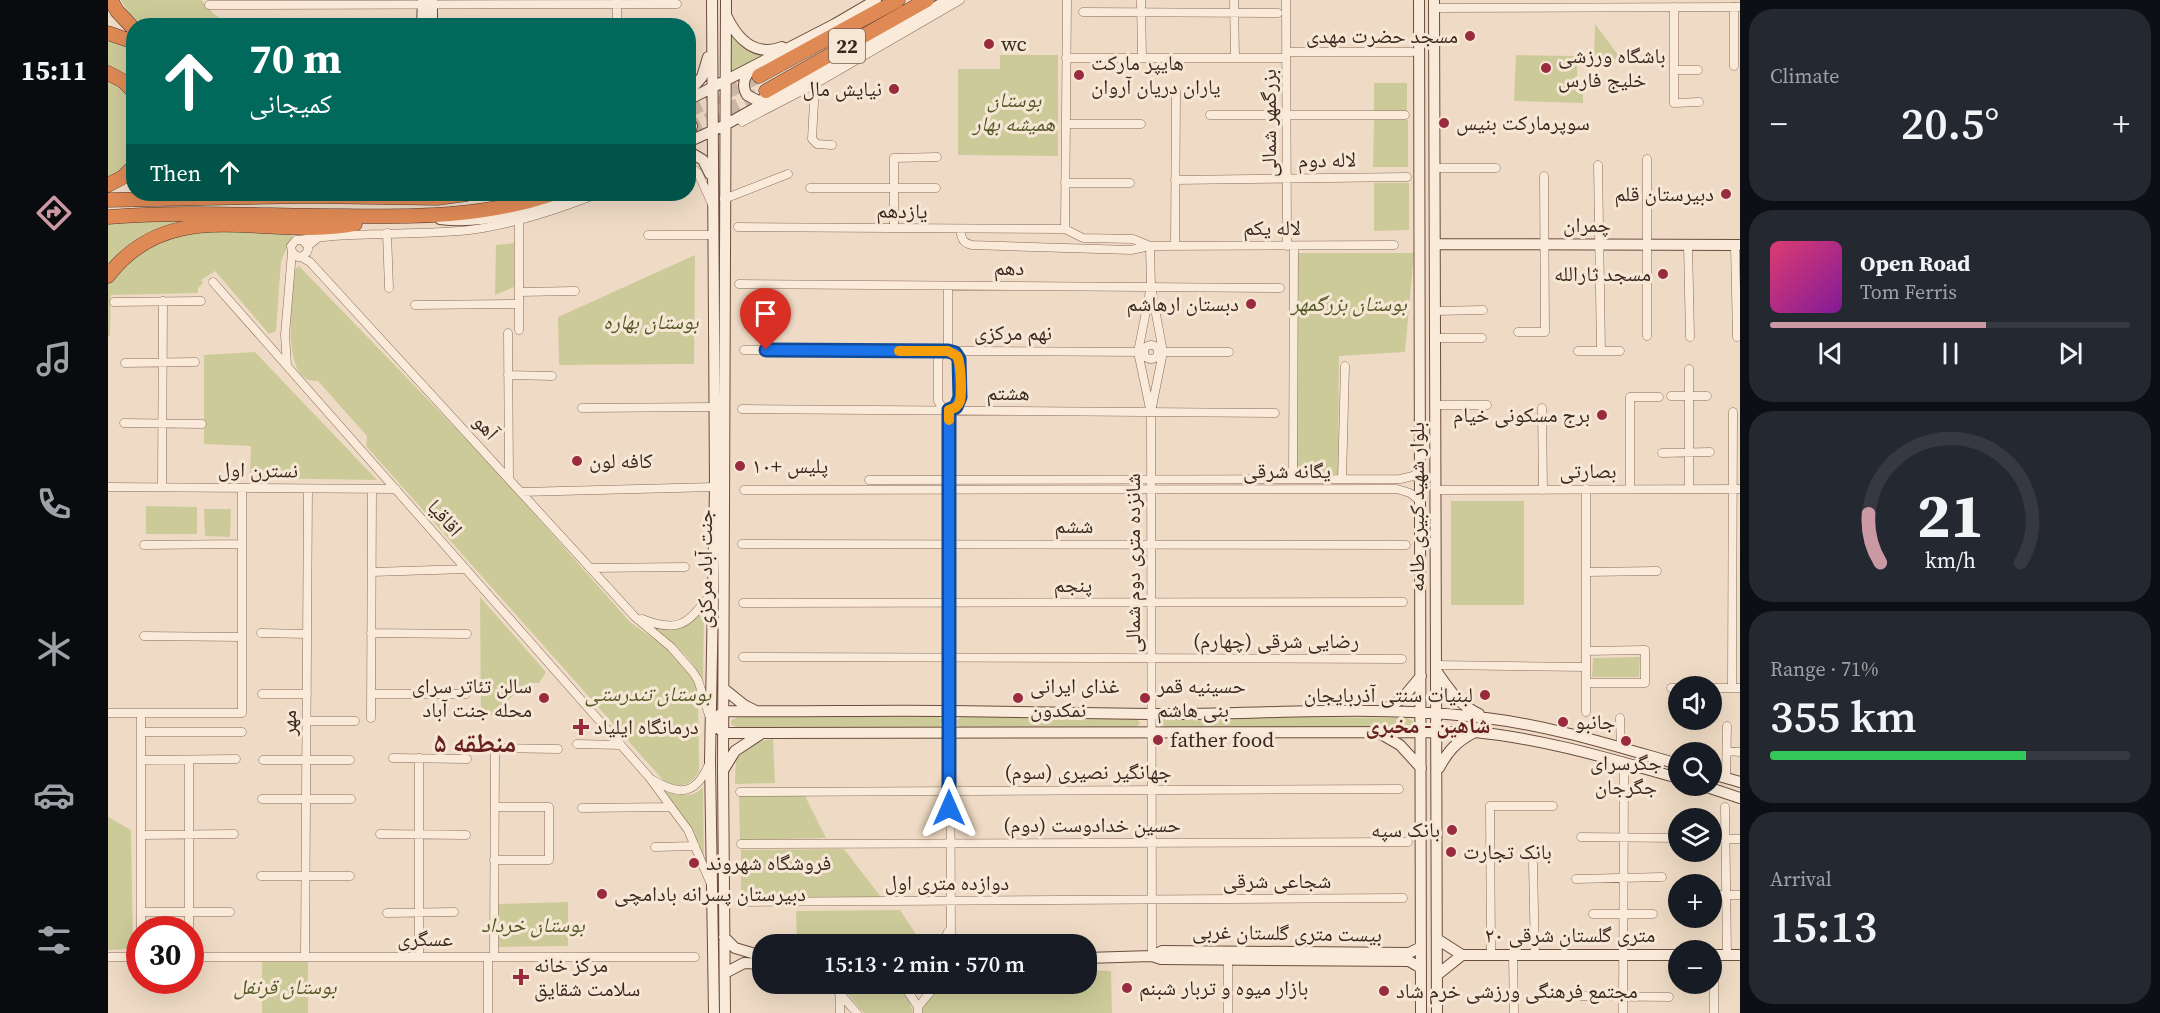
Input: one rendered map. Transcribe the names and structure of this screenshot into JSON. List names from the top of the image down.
{
  "streets": {
    "highway": ["22"],
    "main road": [
      "چمران",
      "بلوار شهید کبیری طامه",
      "جنت آباد مرکزی",
      "بیست متری گلستان غربی",
      "۲۰ متری گلستان شرقی"
    ],
    "street": [
      "بزرگمهر شمالی",
      "لاله دوم",
      "یازدهم",
      "لاله یکم",
      "دهم",
      "نهم مرکزی",
      "هشتم",
      "آهو",
      "نسترن اول",
      "یگانه شرقی",
      "بصارتی",
      "اقاقیا",
      "ششم",
      "شانزده متری دوم شمالی",
      "پنجم",
      "رضایی شرقی (چهارم)",
      "مهر",
      "جهانگیر نصیری (سوم)",
      "حسین خدادوست (دوم)",
      "شجاعی شرقی",
      "دوازده متری اول",
      "عسگری"
    ]
  },
  "crossings": [
    ["بزرگمهر شمالی", "لاله دوم"],
    ["بزرگمهر شمالی", "لاله یکم"],
    ["بزرگمهر شمالی", "یگانه شرقی"],
    ["یازدهم", "لاله یکم"],
    ["چمران", "بلوار شهید کبیری طامه"],
    ["لاله یکم", "شانزده متری دوم شمالی"],
    ["دهم", "شانزده متری دوم شمالی"],
    ["نهم مرکزی", "شانزده متری دوم شمالی"],
    ["هشتم", "شانزده متری دوم شمالی"],
    ["آهو", "جنت آباد مرکزی"],
    ["نسترن اول", "اقاقیا"],
    ["نسترن اول", "مهر"],
    ["یگانه شرقی", "بلوار شهید کبیری طامه"],
    ["یگانه شرقی", "شانزده متری دوم شمالی"],
    ["بصارتی", "بلوار شهید کبیری طامه"],
    ["بلوار شهید کبیری طامه", "بیست متری گلستان غربی"],
    ["بلوار شهید کبیری طامه", "۲۰ متری گلستان شرقی"],
    ["اقاقیا", "جنت آباد مرکزی"],
    ["ششم", "شانزده متری دوم شمالی"],
    ["شانزده متری دوم شمالی", "پنجم"],
    ["شانزده متری دوم شمالی", "رضایی شرقی (چهارم)"],
    ["شانزده متری دوم شمالی", "جهانگیر نصیری (سوم)"],
    ["شانزده متری دوم شمالی", "حسین خدادوست (دوم)"],
    ["شانزده متری دوم شمالی", "شجاعی شرقی"],
    ["شانزده متری دوم شمالی", "دوازده متری اول"],
    ["شانزده متری دوم شمالی", "بیست متری گلستان غربی"],
    ["مهر", "عسگری"],
    ["شجاعی شرقی", "دوازده متری اول"]
  ],
  "districts": ["شاهین - مخبری", "منطقه ۵"],
  "parks": [
    "بوستان همیشه بهار",
    "بوستان بزرگمهر",
    "بوستان بهاره",
    "بوستان تندرستی",
    "بوستان خرداد",
    "بوستان قرنفل"
  ],
  "places": {
    "other": [
      "مسجد حضرت مهدی",
      "wc",
      "باشگاه ورزشی خلیج فارس",
      "هایپر مارکت یاران دریان آروان",
      "نیایش مال",
      "سوپرمارکت بنیس",
      "دبیرستان قلم",
      "مسجد ثارالله",
      "دبستان ارهاشم",
      "برج مسکونی خیام",
      "کافه لون",
      "پلیس +۱۰",
      "لبنیات سنتی آذربایجان",
      "سالن تئاتر سرای محله جنت آباد",
      "غذای ایرانی نمکدون",
      "حسینیه قمر بنی هاشم",
      "جانبو",
      "father food",
      "جگرسرای جگرجان",
      "بانک سپه",
      "بانک تجارت",
      "فروشگاه شهروند",
      "دبیرستان پسرانه بادامچی",
      "بازار میوه و تربار شبنم",
      "مجتمع فرهنگی ورزشی خرم شاد"
    ],
    "health": ["درمانگاه ایلیاد", "مرکز خانه سلامت شقایق"]
  },
  "page": {
    "tabs": "15:11",
    "tile": [
      "Climate",
      ["Range · 71%", "355 km"],
      ["Arrival", "15:13"]
    ],
    "turn": ["70 m", "کمیجانی"],
    "heat": ["−", "20.5°", "+"],
    "then": "Then",
    "song": ["Open Road", "Tom Ferris"],
    "map_buttons": ["+", "−"],
    "limit": "30",
    "trip": "15:13 · 2 min · 570 m",
    "gauge": ["21", "km/h"]
  }
}
